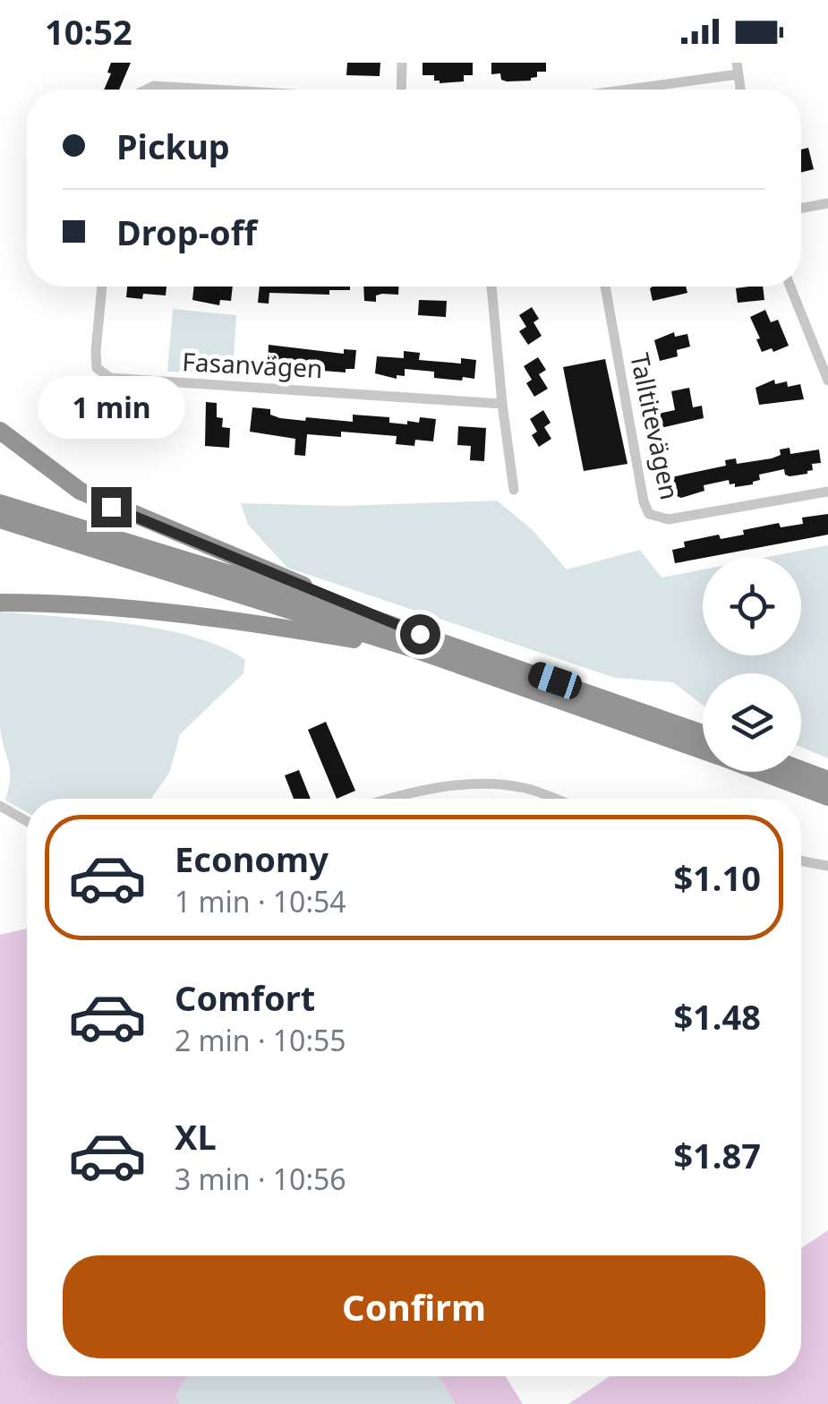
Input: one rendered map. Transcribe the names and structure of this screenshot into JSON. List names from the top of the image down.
{
  "streets": {
    "street": ["Fasanvägen", "Talltitevägen"]
  },
  "page": {
    "status": "10:52",
    "banner": ["Pickup", "Drop-off"],
    "bubble": "1 min",
    "list": [
      {
        "name": "Economy",
        "note": "1 min · 10:54",
        "value": "$1.10"
      },
      {
        "name": "Comfort",
        "note": "2 min · 10:55",
        "value": "$1.48"
      },
      {
        "name": "XL",
        "note": "3 min · 10:56",
        "value": "$1.87"
      }
    ],
    "buttons": "Confirm"
  }
}
